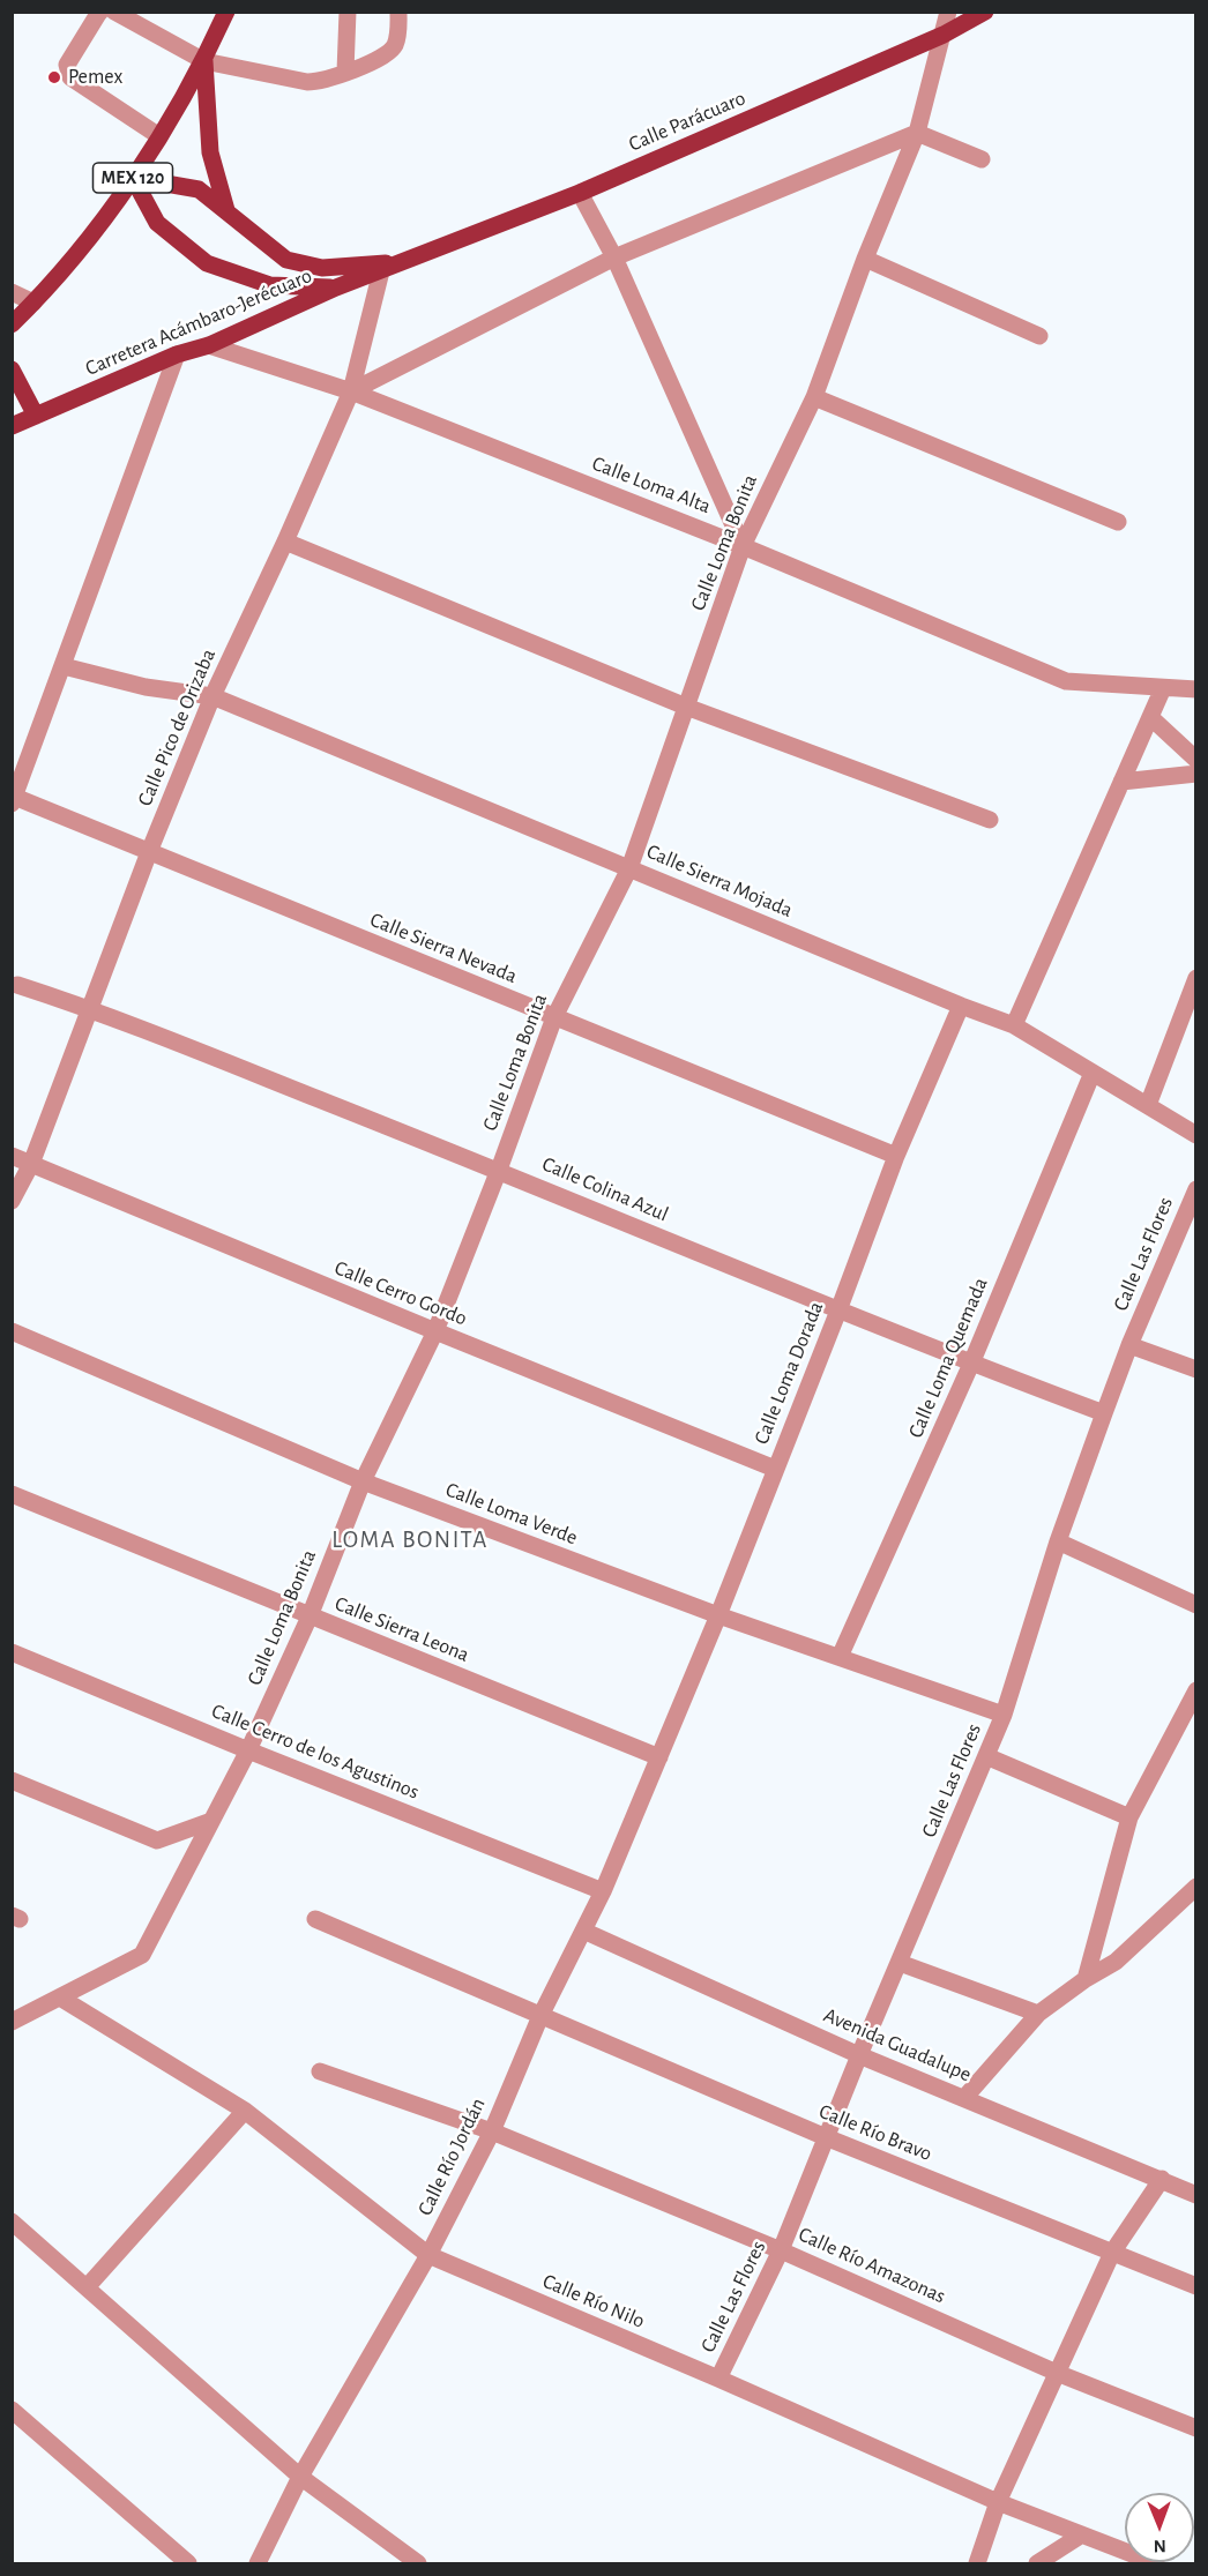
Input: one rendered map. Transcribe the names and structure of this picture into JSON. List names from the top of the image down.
{
  "streets": {
    "main road": ["Calle Parácuaro", "MEX 120", "Carretera Acámbaro-Jerécuaro"],
    "street": [
      "Calle Loma Alta",
      "Calle Loma Bonita",
      "Calle Pico de Orizaba",
      "Calle Sierra Mojada",
      "Calle Sierra Nevada",
      "Calle Colina Azul",
      "Calle Las Flores",
      "Calle Cerro Gordo",
      "Calle Loma Quemada",
      "Calle Loma Dorada",
      "Calle Loma Verde",
      "Calle Sierra Leona",
      "Calle Cerro de los Agustinos",
      "Avenida Guadalupe",
      "Calle Río Bravo",
      "Calle Río Jordán",
      "Calle Río Amazonas",
      "Calle Río Nilo"
    ]
  },
  "crossings": [
    ["Calle Parácuaro", "Carretera Acámbaro-Jerécuaro"],
    ["Calle Parácuaro", "Calle Loma Bonita"],
    ["Carretera Acámbaro-Jerécuaro", "Calle Loma Alta"],
    ["Carretera Acámbaro-Jerécuaro", "Calle Pico de Orizaba"],
    ["Calle Loma Alta", "Calle Loma Bonita"],
    ["Calle Loma Alta", "Calle Pico de Orizaba"],
    ["Calle Loma Bonita", "Calle Sierra Mojada"],
    ["Calle Loma Bonita", "Calle Sierra Nevada"],
    ["Calle Loma Bonita", "Calle Colina Azul"],
    ["Calle Loma Bonita", "Calle Cerro Gordo"],
    ["Calle Loma Bonita", "Calle Loma Verde"],
    ["Calle Loma Bonita", "Calle Sierra Leona"],
    ["Calle Loma Bonita", "Calle Cerro de los Agustinos"],
    ["Calle Loma Bonita", "Calle Río Nilo"],
    ["Calle Pico de Orizaba", "Calle Sierra Mojada"],
    ["Calle Pico de Orizaba", "Calle Sierra Nevada"],
    ["Calle Pico de Orizaba", "Calle Colina Azul"],
    ["Calle Pico de Orizaba", "Calle Cerro Gordo"],
    ["Calle Sierra Mojada", "Calle Loma Quemada"],
    ["Calle Sierra Mojada", "Calle Loma Dorada"],
    ["Calle Sierra Nevada", "Calle Loma Dorada"],
    ["Calle Colina Azul", "Calle Las Flores"],
    ["Calle Colina Azul", "Calle Loma Quemada"],
    ["Calle Colina Azul", "Calle Loma Dorada"],
    ["Calle Las Flores", "Calle Loma Verde"],
    ["Calle Las Flores", "Avenida Guadalupe"],
    ["Calle Las Flores", "Calle Río Bravo"],
    ["Calle Las Flores", "Calle Río Amazonas"],
    ["Calle Las Flores", "Calle Río Nilo"],
    ["Calle Cerro Gordo", "Calle Loma Dorada"],
    ["Calle Loma Quemada", "Calle Loma Verde"],
    ["Calle Loma Dorada", "Calle Loma Verde"],
    ["Calle Loma Dorada", "Calle Sierra Leona"],
    ["Calle Loma Dorada", "Calle Río Jordán"],
    ["Calle Sierra Leona", "Calle Río Jordán"],
    ["Calle Cerro de los Agustinos", "Calle Río Jordán"],
    ["Avenida Guadalupe", "Calle Río Jordán"],
    ["Calle Río Bravo", "Calle Río Jordán"],
    ["Calle Río Jordán", "Calle Río Amazonas"],
    ["Calle Río Jordán", "Calle Río Nilo"]
  ],
  "districts": ["LOMA BONITA"],
  "places": ["Pemex"],
  "north": "bottom"
}
